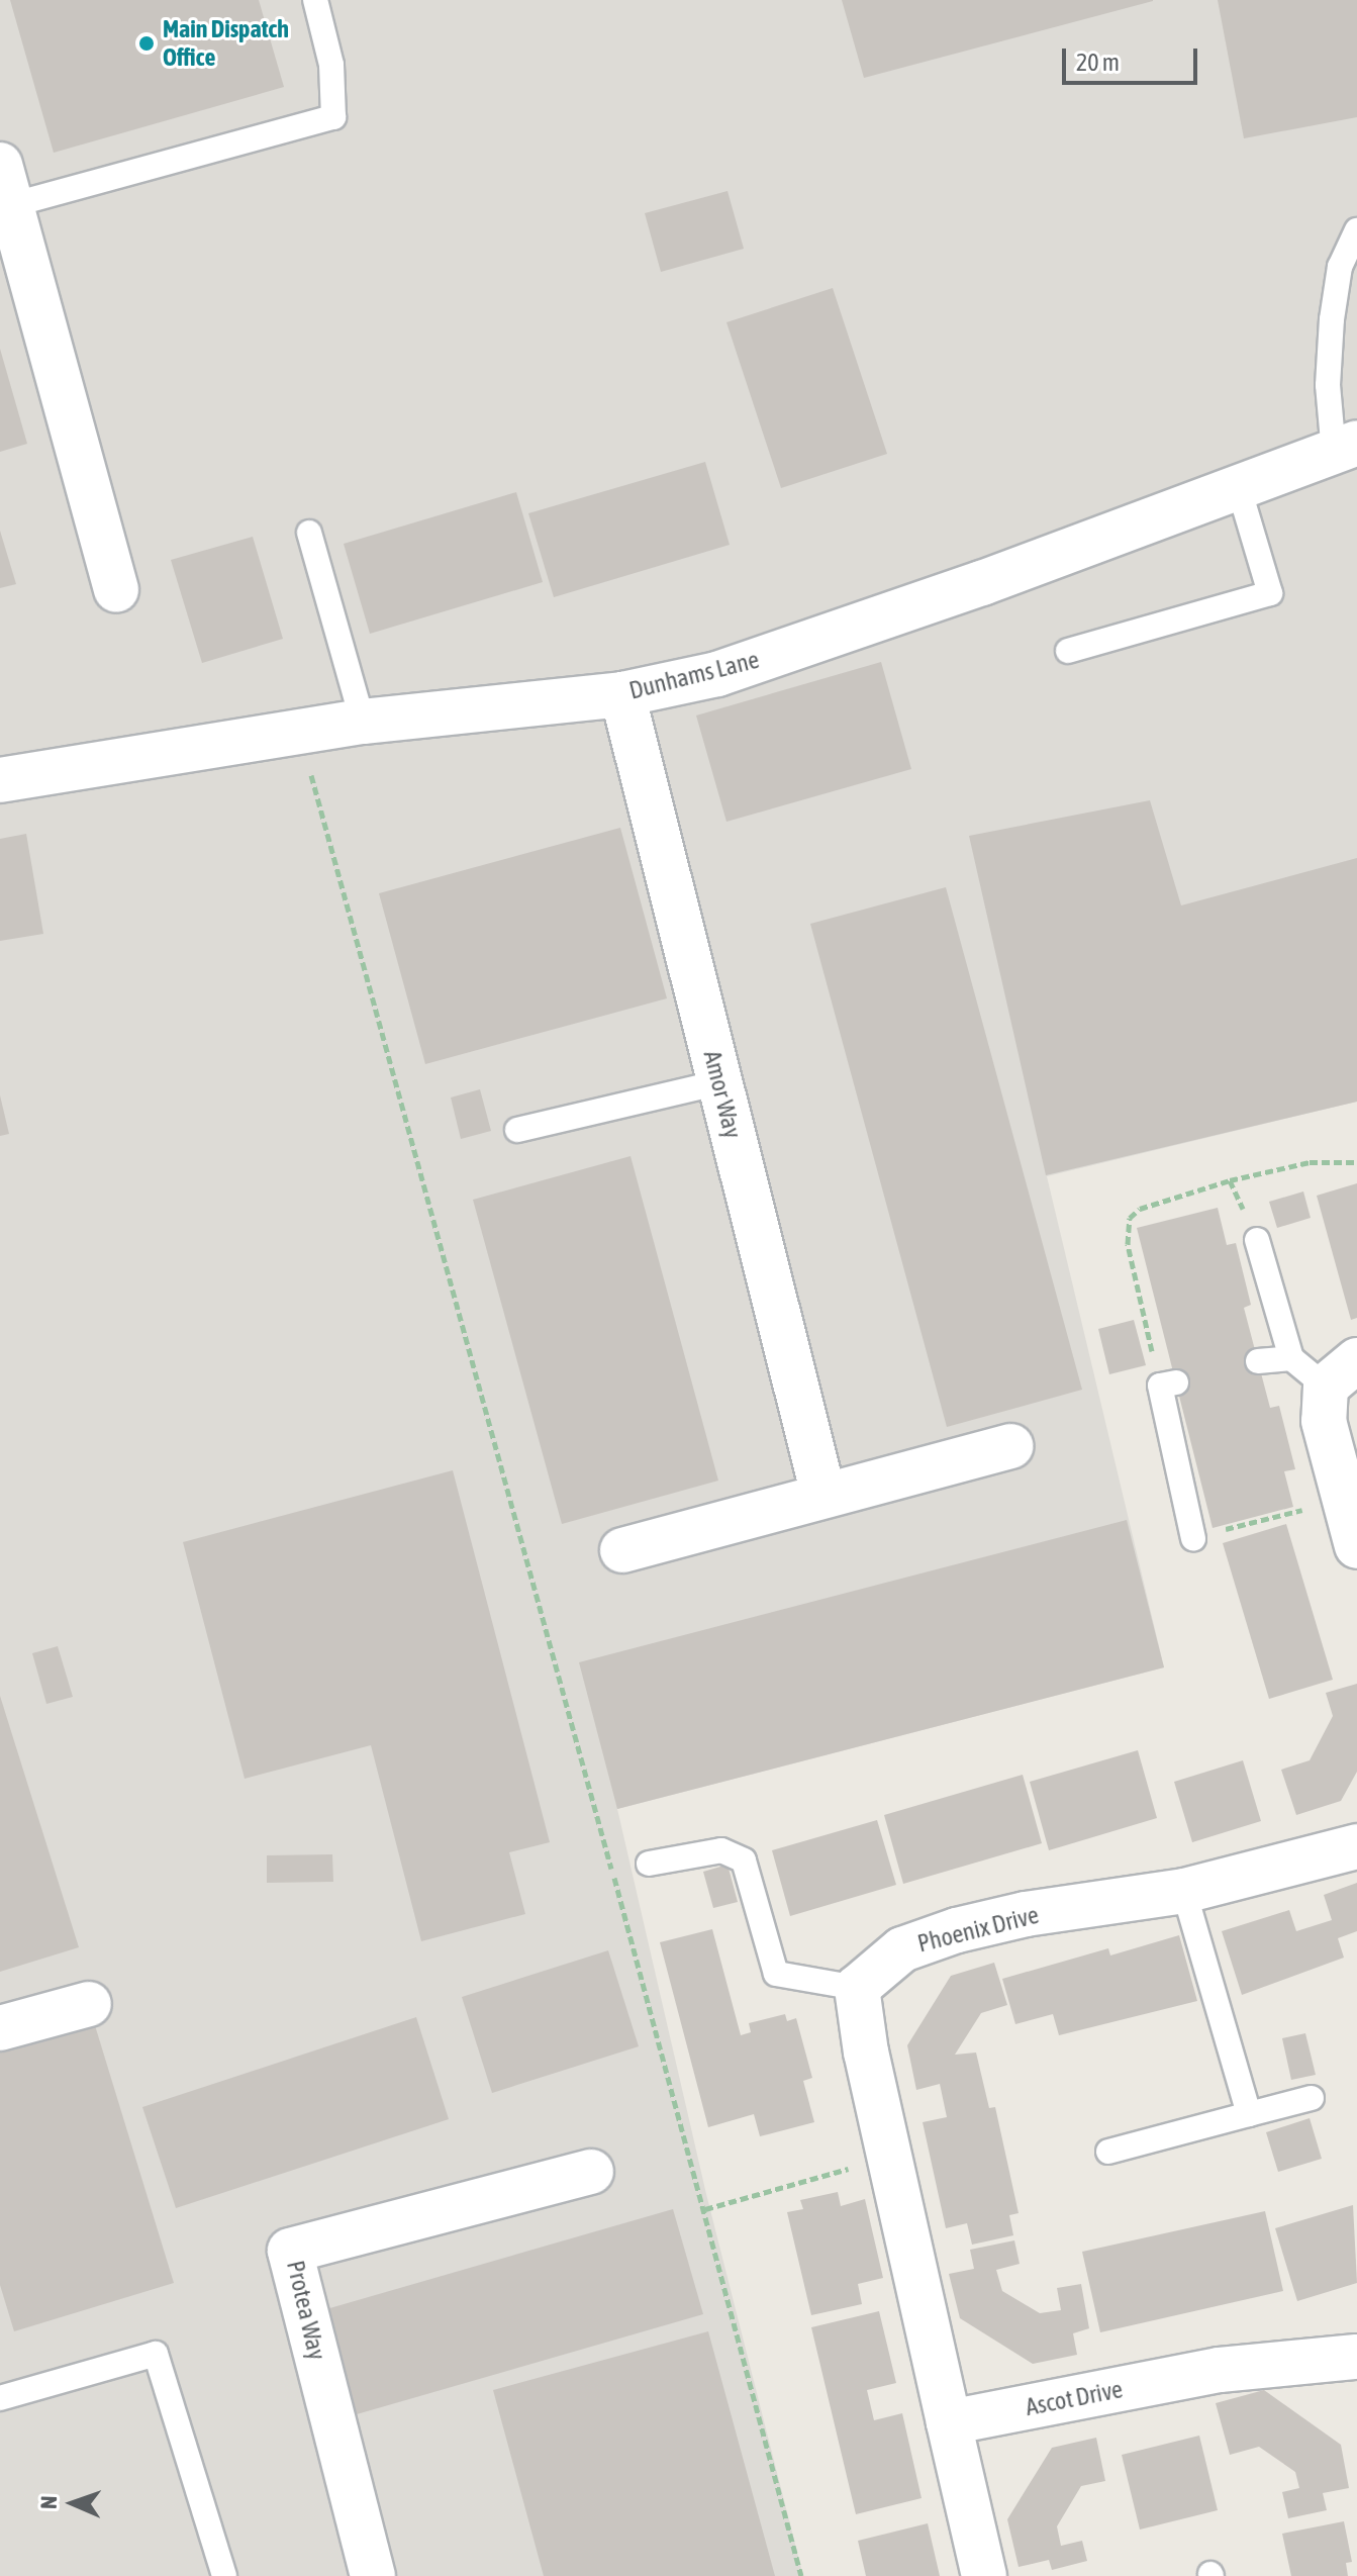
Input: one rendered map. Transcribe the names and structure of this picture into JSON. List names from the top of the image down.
{
  "streets": {
    "street": [
      "Dunhams Lane",
      "Amor Way",
      "Phoenix Drive",
      "Protea Way",
      "Ascot Drive"
    ]
  },
  "crossings": [
    ["Dunhams Lane", "Amor Way"]
  ],
  "places": ["Main Dispatch Office"],
  "scale_bar": "20 m",
  "north": "left"
}
